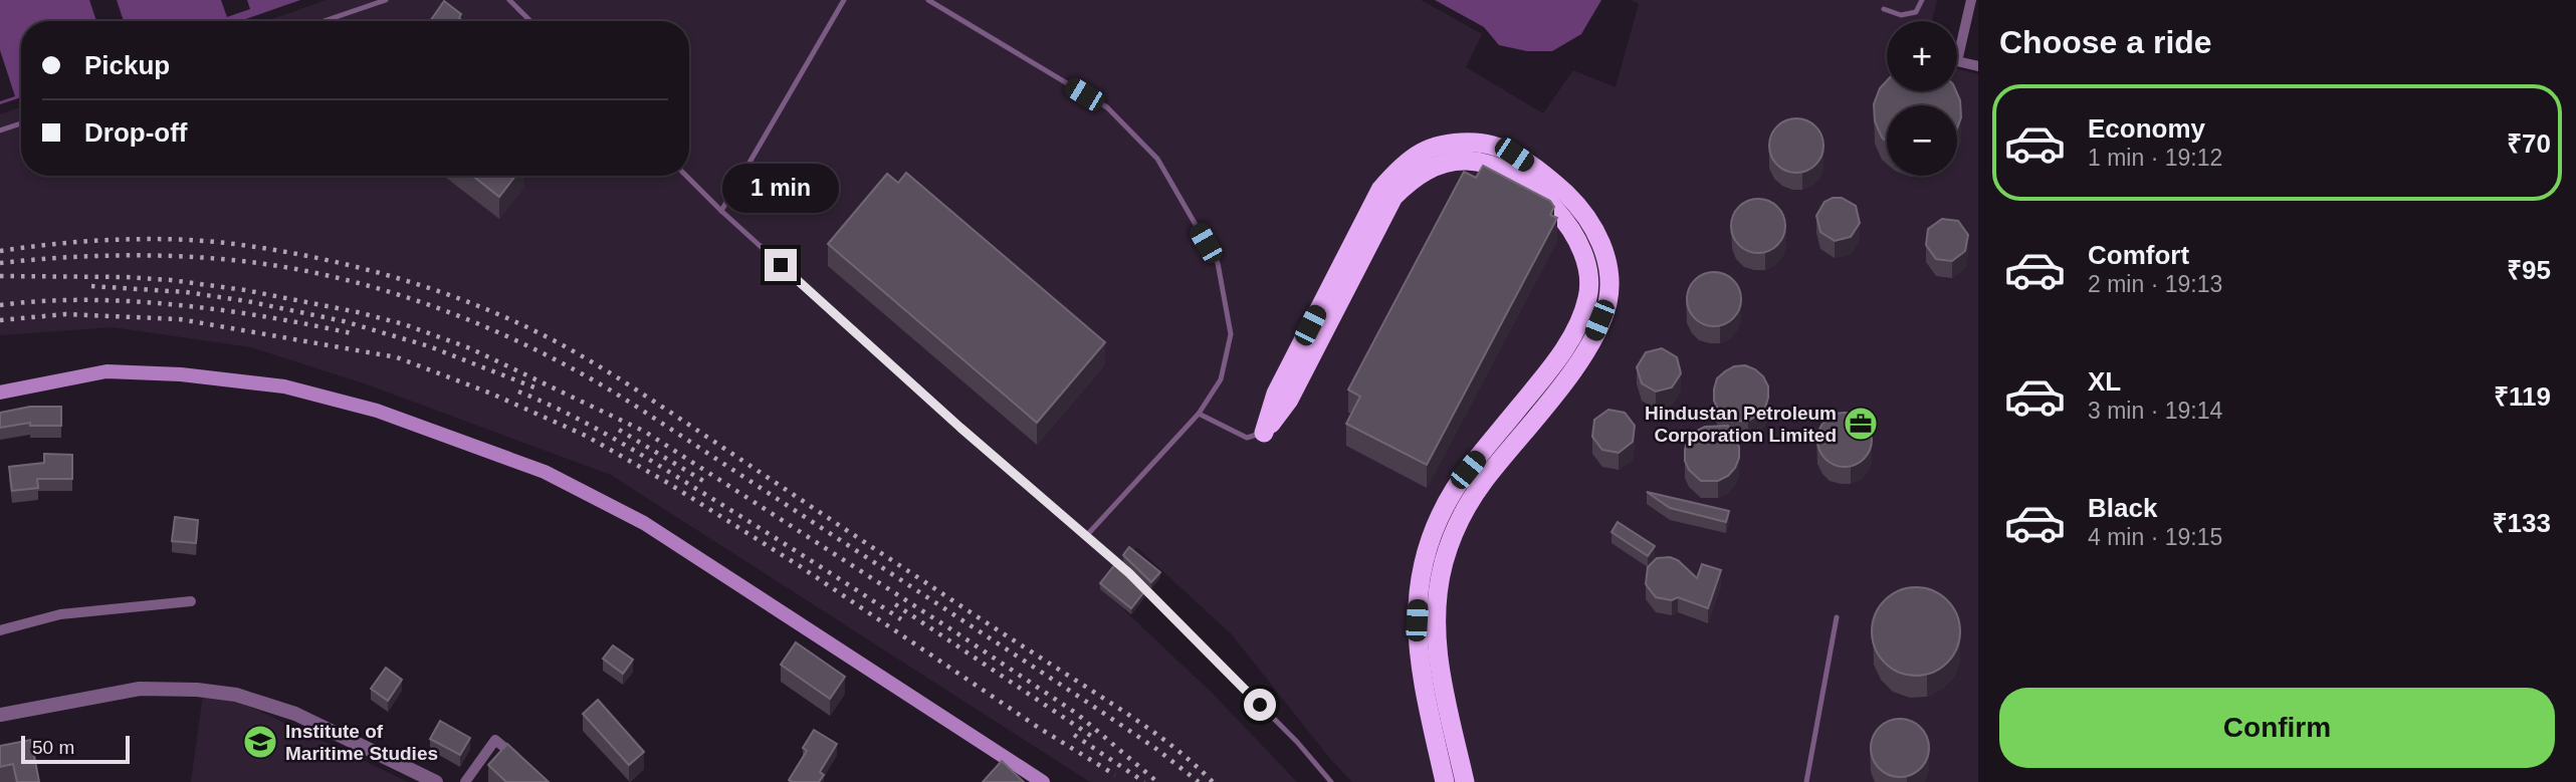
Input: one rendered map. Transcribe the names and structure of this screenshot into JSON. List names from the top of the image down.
{
  "places": {
    "office": ["Hindustan Petroleum Corporation Limited"],
    "school or university": ["Institute of Maritime Studies"]
  },
  "scale_bar": "50 m",
  "page": {
    "heading": "Choose a ride",
    "map_buttons": ["+", "−"],
    "banner": ["Pickup", "Drop-off"],
    "list": [
      {
        "name": "Economy",
        "note": "1 min · 19:12",
        "value": "₹70"
      },
      {
        "name": "Comfort",
        "note": "2 min · 19:13",
        "value": "₹95"
      },
      {
        "name": "XL",
        "note": "3 min · 19:14",
        "value": "₹119"
      },
      {
        "name": "Black",
        "note": "4 min · 19:15",
        "value": "₹133"
      }
    ],
    "bubble": "1 min",
    "buttons": "Confirm",
    "scale": "50 m"
  }
}
